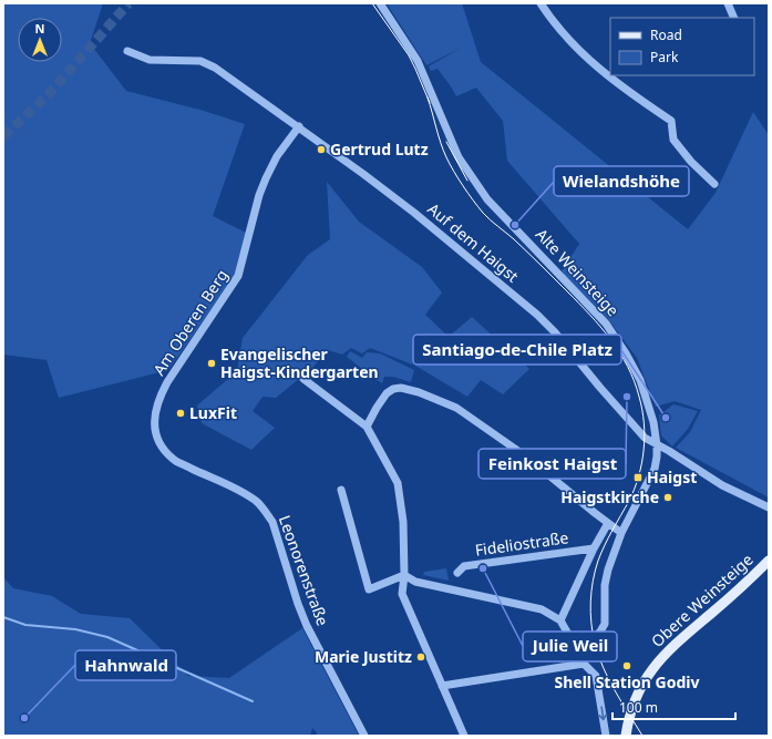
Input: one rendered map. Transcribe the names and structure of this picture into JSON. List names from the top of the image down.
{
  "streets": {
    "main road": ["Obere Weinsteige"],
    "street": [
      "Auf dem Haigst",
      "Alte Weinsteige",
      "Am Oberen Berg",
      "Fideliostraße",
      "Leonorenstraße"
    ]
  },
  "crossings": [
    ["Auf dem Haigst", "Alte Weinsteige"],
    ["Auf dem Haigst", "Am Oberen Berg"],
    ["Am Oberen Berg", "Leonorenstraße"]
  ],
  "places": {
    "other": [
      "Gertrud Lutz",
      "Wielandshöhe",
      "Evangelischer Haigst-Kindergarten",
      "Feinkost Haigst",
      "LuxFit",
      "Santiago-de-Chile Platz",
      "Haigstkirche",
      "Julie Weil",
      "Marie Justitz",
      "Shell Station Godiv",
      "Hahnwald"
    ],
    "transit": ["Haigst"]
  },
  "legend": ["Road", "Park"],
  "scale_bar": "100 m",
  "north": "top"
}
